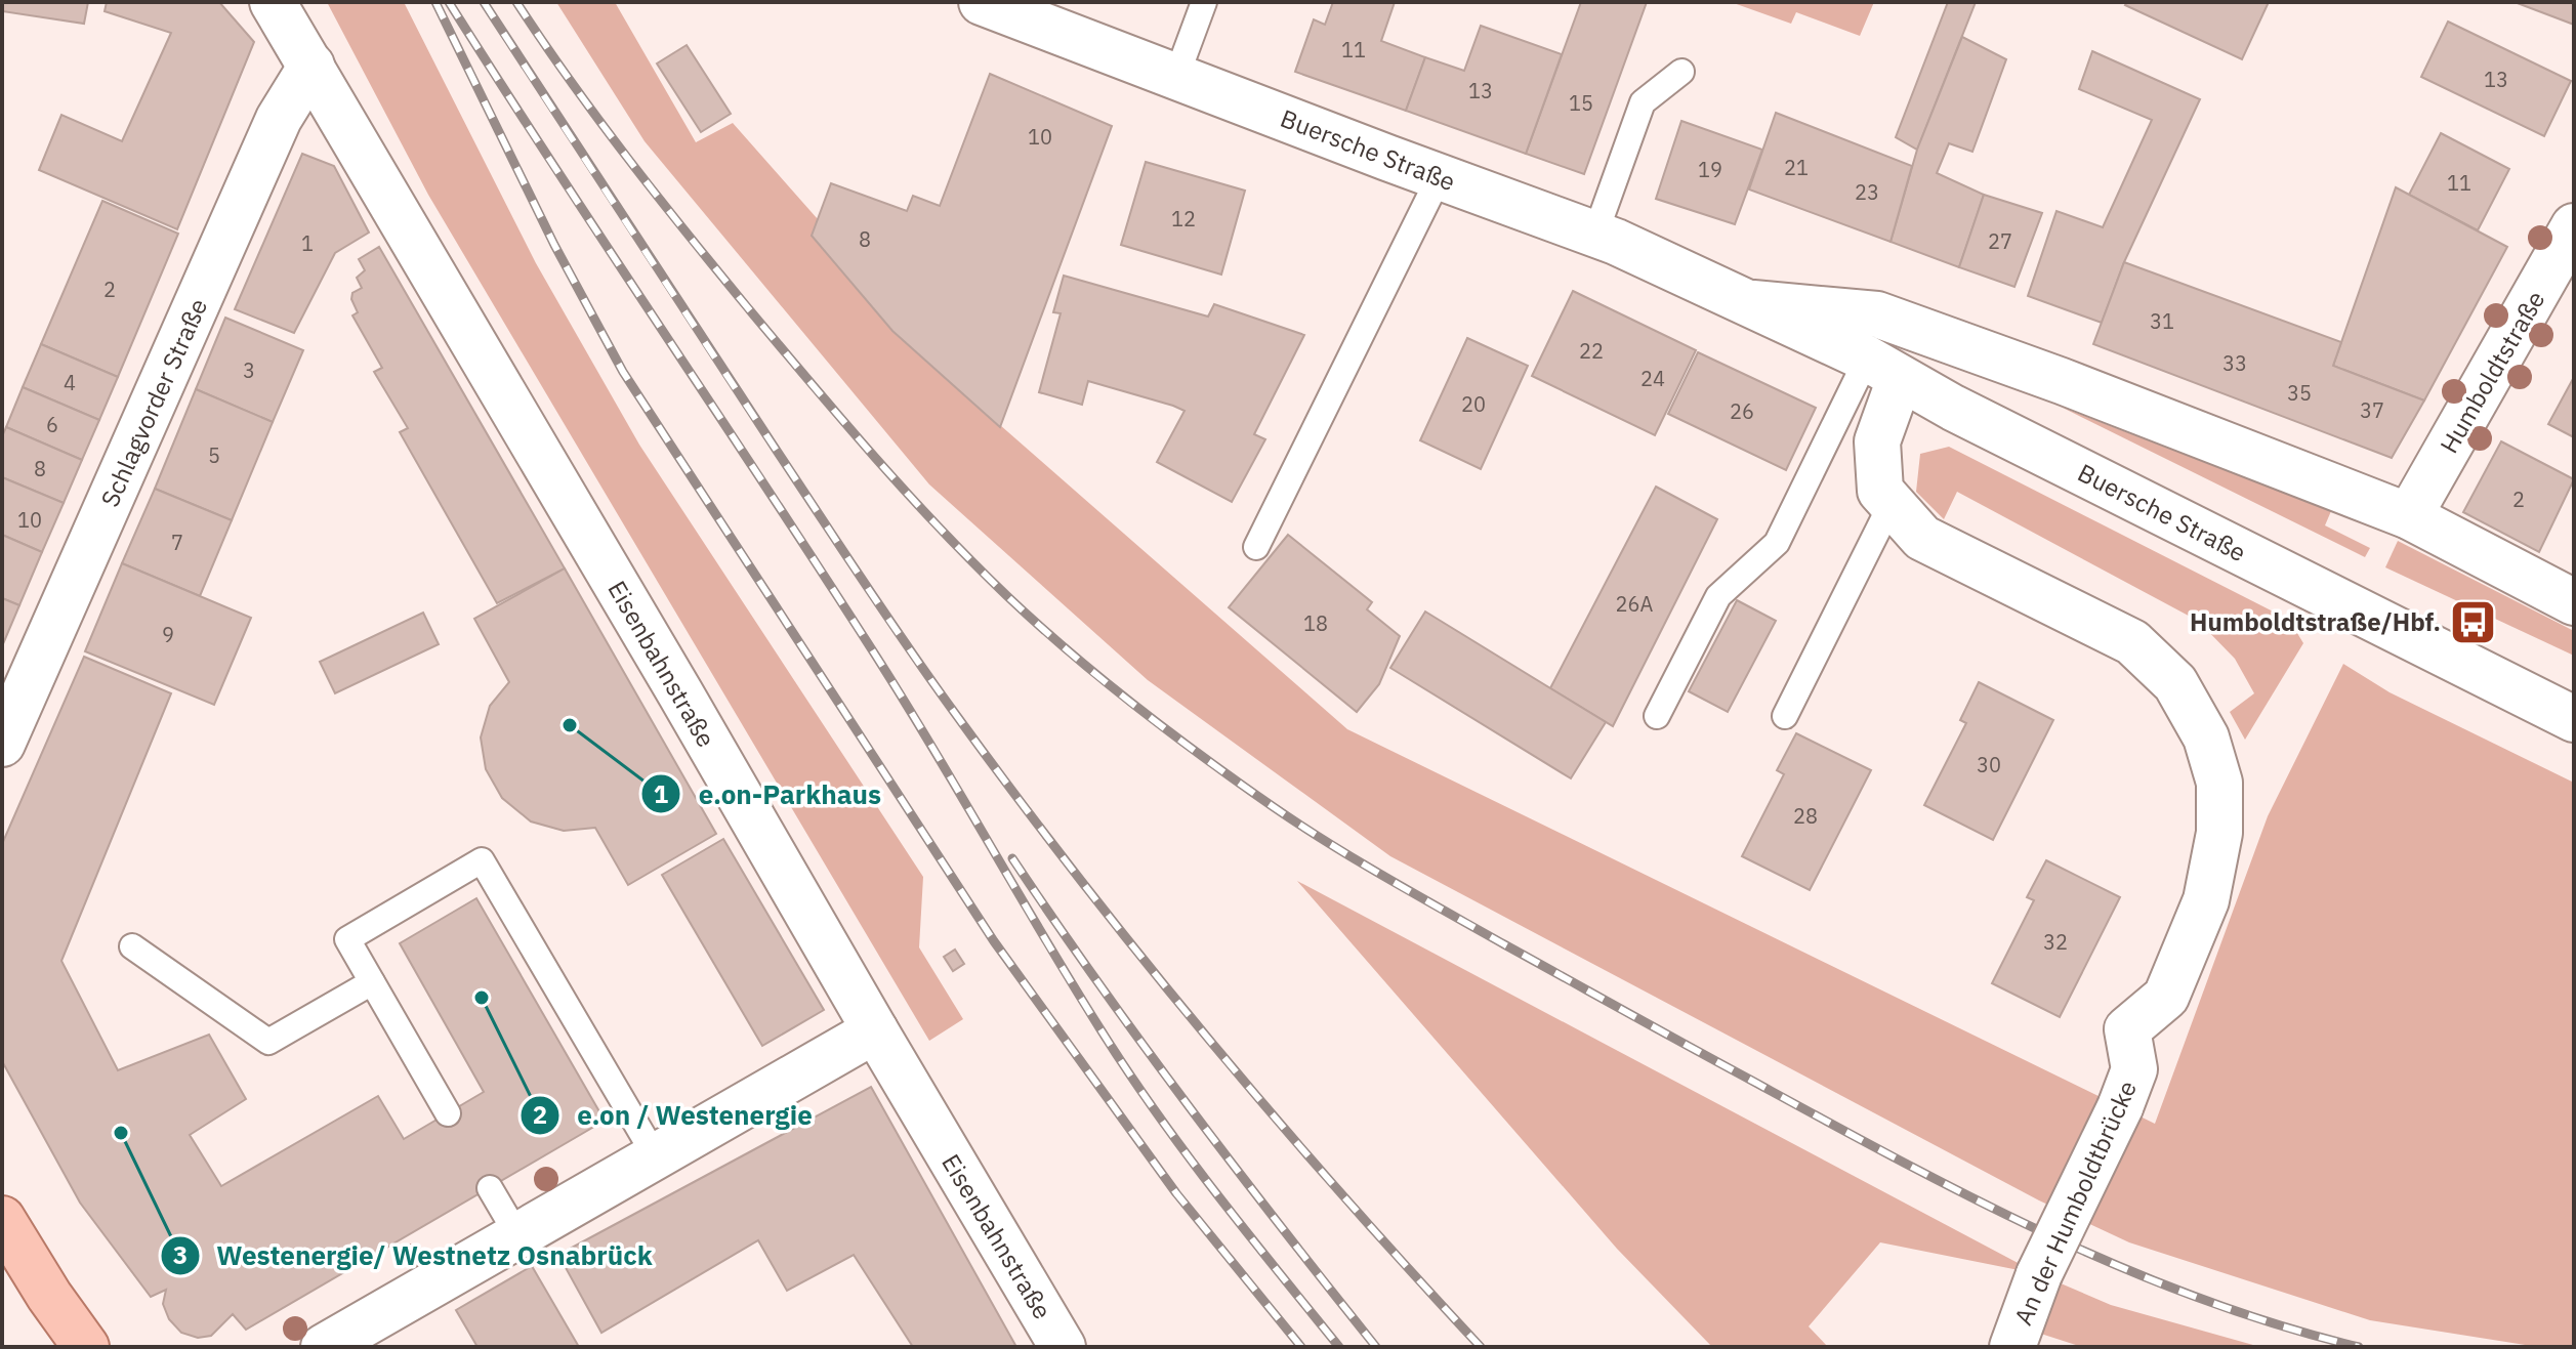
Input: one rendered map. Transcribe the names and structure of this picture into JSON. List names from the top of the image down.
{
  "streets": {
    "street": [
      "Buersche Straße",
      "Humboldtstraße",
      "Schlagvorder Straße",
      "Eisenbahnstraße",
      "An der Humboldtbrücke"
    ]
  },
  "crossings": [
    ["Buersche Straße", "Humboldtstraße"],
    ["Buersche Straße", "An der Humboldtbrücke"],
    ["Schlagvorder Straße", "Eisenbahnstraße"]
  ],
  "places": {
    "bus stop": ["Humboldtstraße/Hbf."],
    "other": ["e.on-Parkhaus", "e.on / Westenergie", "Westenergie/ Westnetz Osnabrück"]
  },
  "house_numbers": [
    "11",
    "13",
    "13",
    "15",
    "10",
    "21",
    "19",
    "11",
    "23",
    "12",
    "8",
    "27",
    "1",
    "2",
    "31",
    "22",
    "33",
    "3",
    "24",
    "4",
    "35",
    "20",
    "37",
    "26",
    "6",
    "5",
    "8",
    "2",
    "10",
    "7",
    "26A",
    "18",
    "9",
    "30",
    "28",
    "32"
  ]
}
